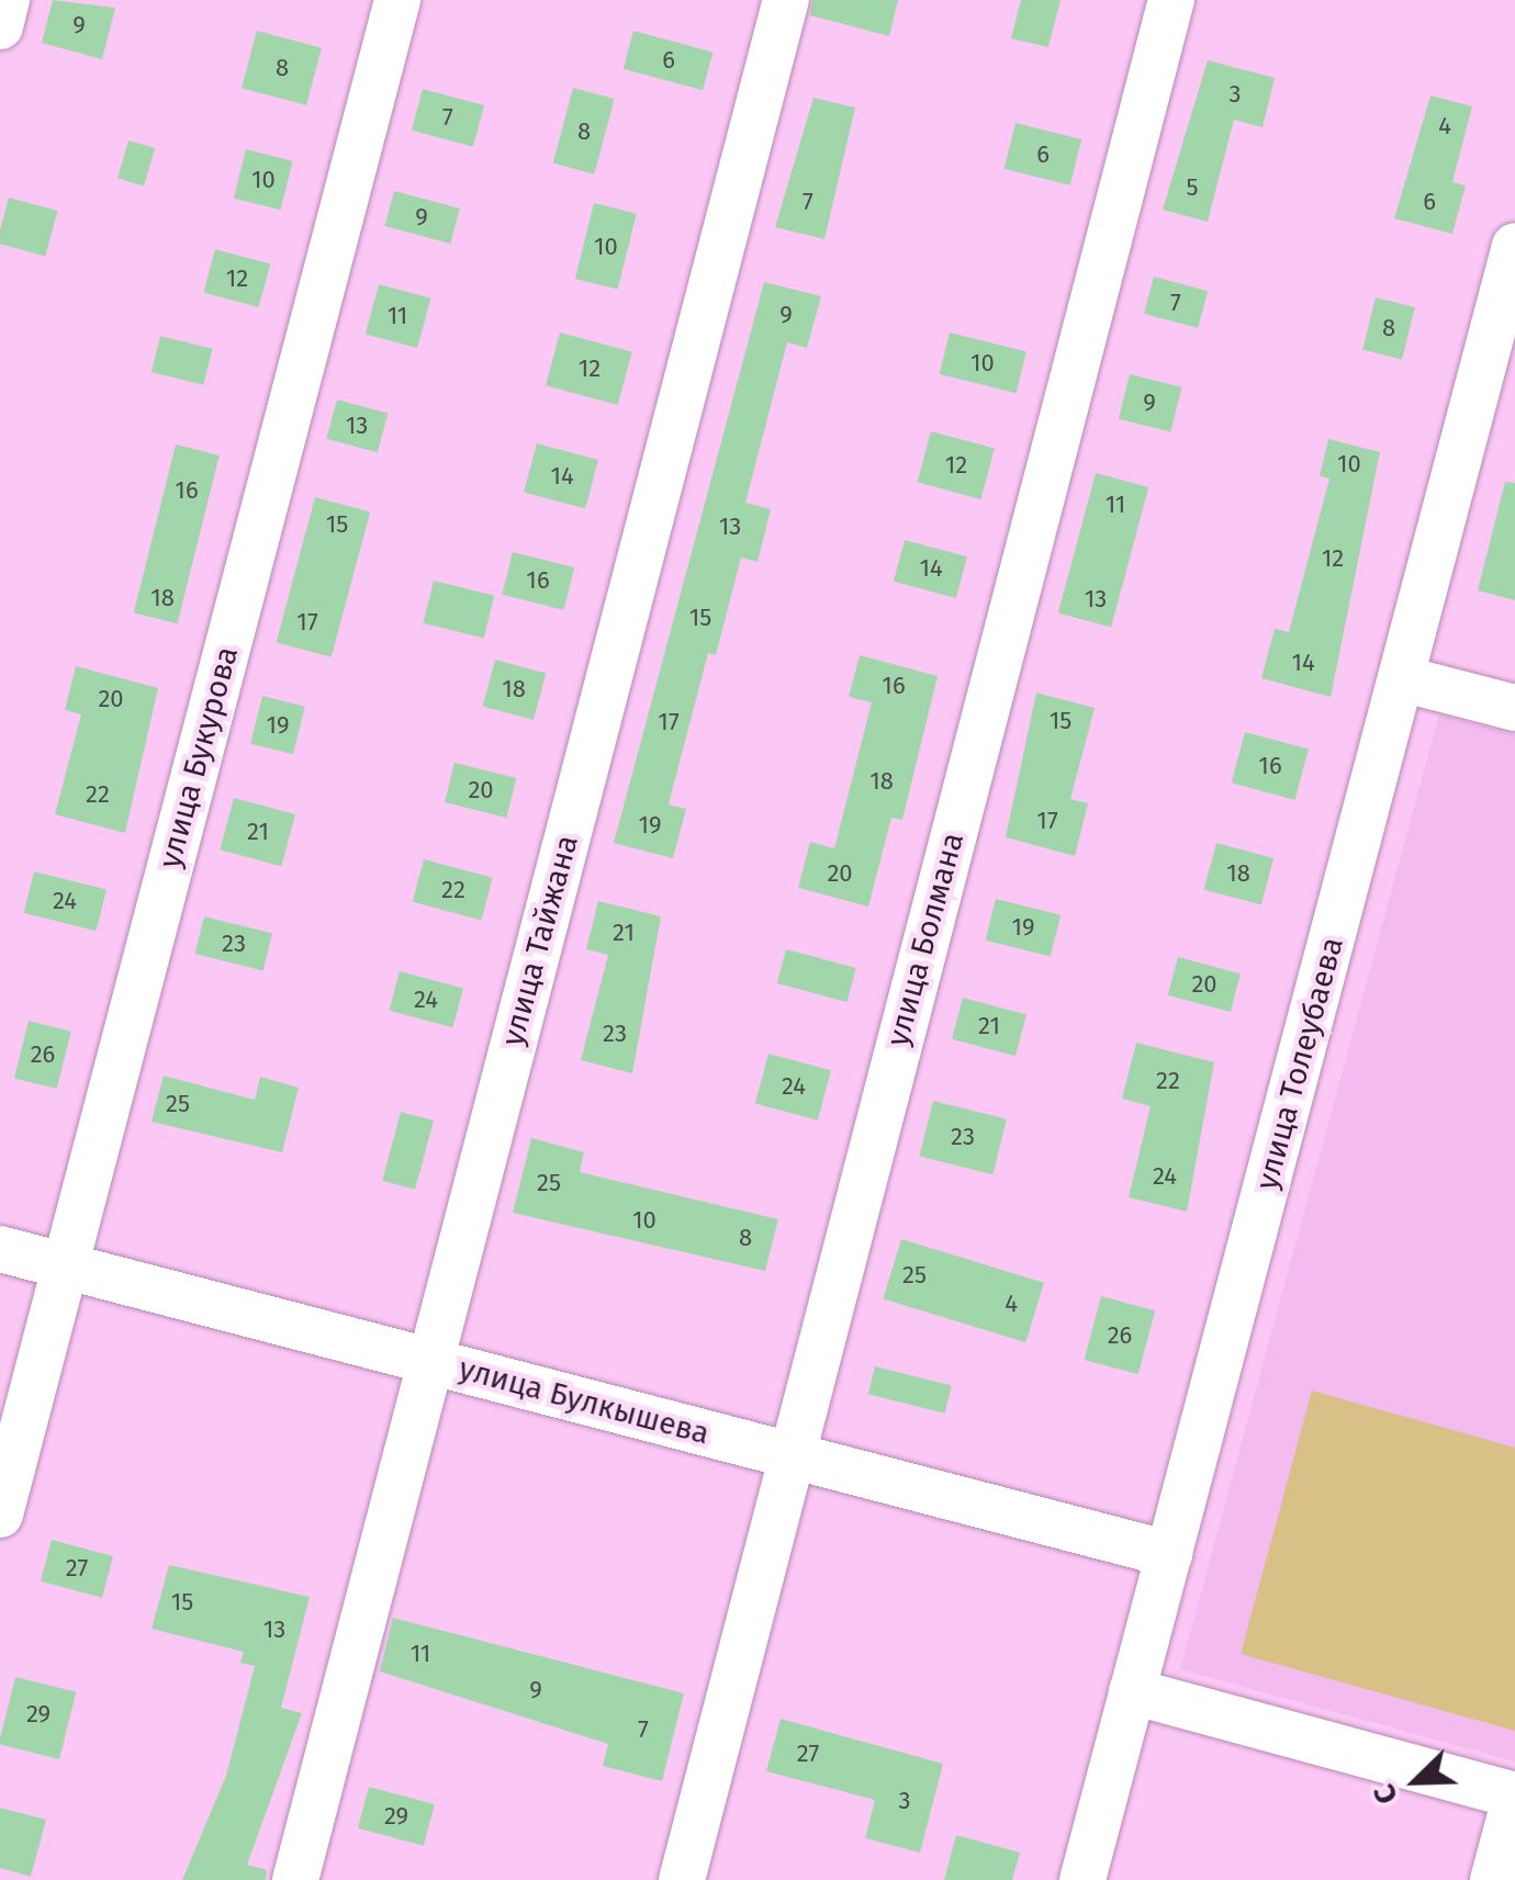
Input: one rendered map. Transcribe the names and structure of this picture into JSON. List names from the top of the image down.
{
  "streets": {
    "street": [
      "улица Букурова",
      "улица Болмана",
      "улица Тайжана",
      "улица Толеубаева",
      "улица Булкышева"
    ]
  },
  "crossings": [
    ["улица Букурова", "улица Булкышева"],
    ["улица Болмана", "улица Булкышева"],
    ["улица Тайжана", "улица Булкышева"],
    ["улица Толеубаева", "улица Булкышева"]
  ],
  "house_numbers": [
    "9",
    "6",
    "8",
    "3",
    "7",
    "4",
    "8",
    "6",
    "10",
    "5",
    "7",
    "6",
    "9",
    "10",
    "12",
    "7",
    "9",
    "11",
    "8",
    "10",
    "12",
    "9",
    "13",
    "10",
    "12",
    "14",
    "16",
    "11",
    "15",
    "13",
    "12",
    "14",
    "16",
    "18",
    "13",
    "15",
    "17",
    "14",
    "16",
    "18",
    "20",
    "15",
    "17",
    "19",
    "16",
    "18",
    "20",
    "22",
    "17",
    "19",
    "21",
    "20",
    "18",
    "22",
    "24",
    "19",
    "21",
    "23",
    "20",
    "24",
    "21",
    "23",
    "26",
    "22",
    "24",
    "25",
    "23",
    "24",
    "25",
    "10",
    "8",
    "25",
    "4",
    "26",
    "27",
    "15",
    "13",
    "11",
    "9",
    "29",
    "7",
    "27",
    "3",
    "29"
  ],
  "north": "bottom left"
}
